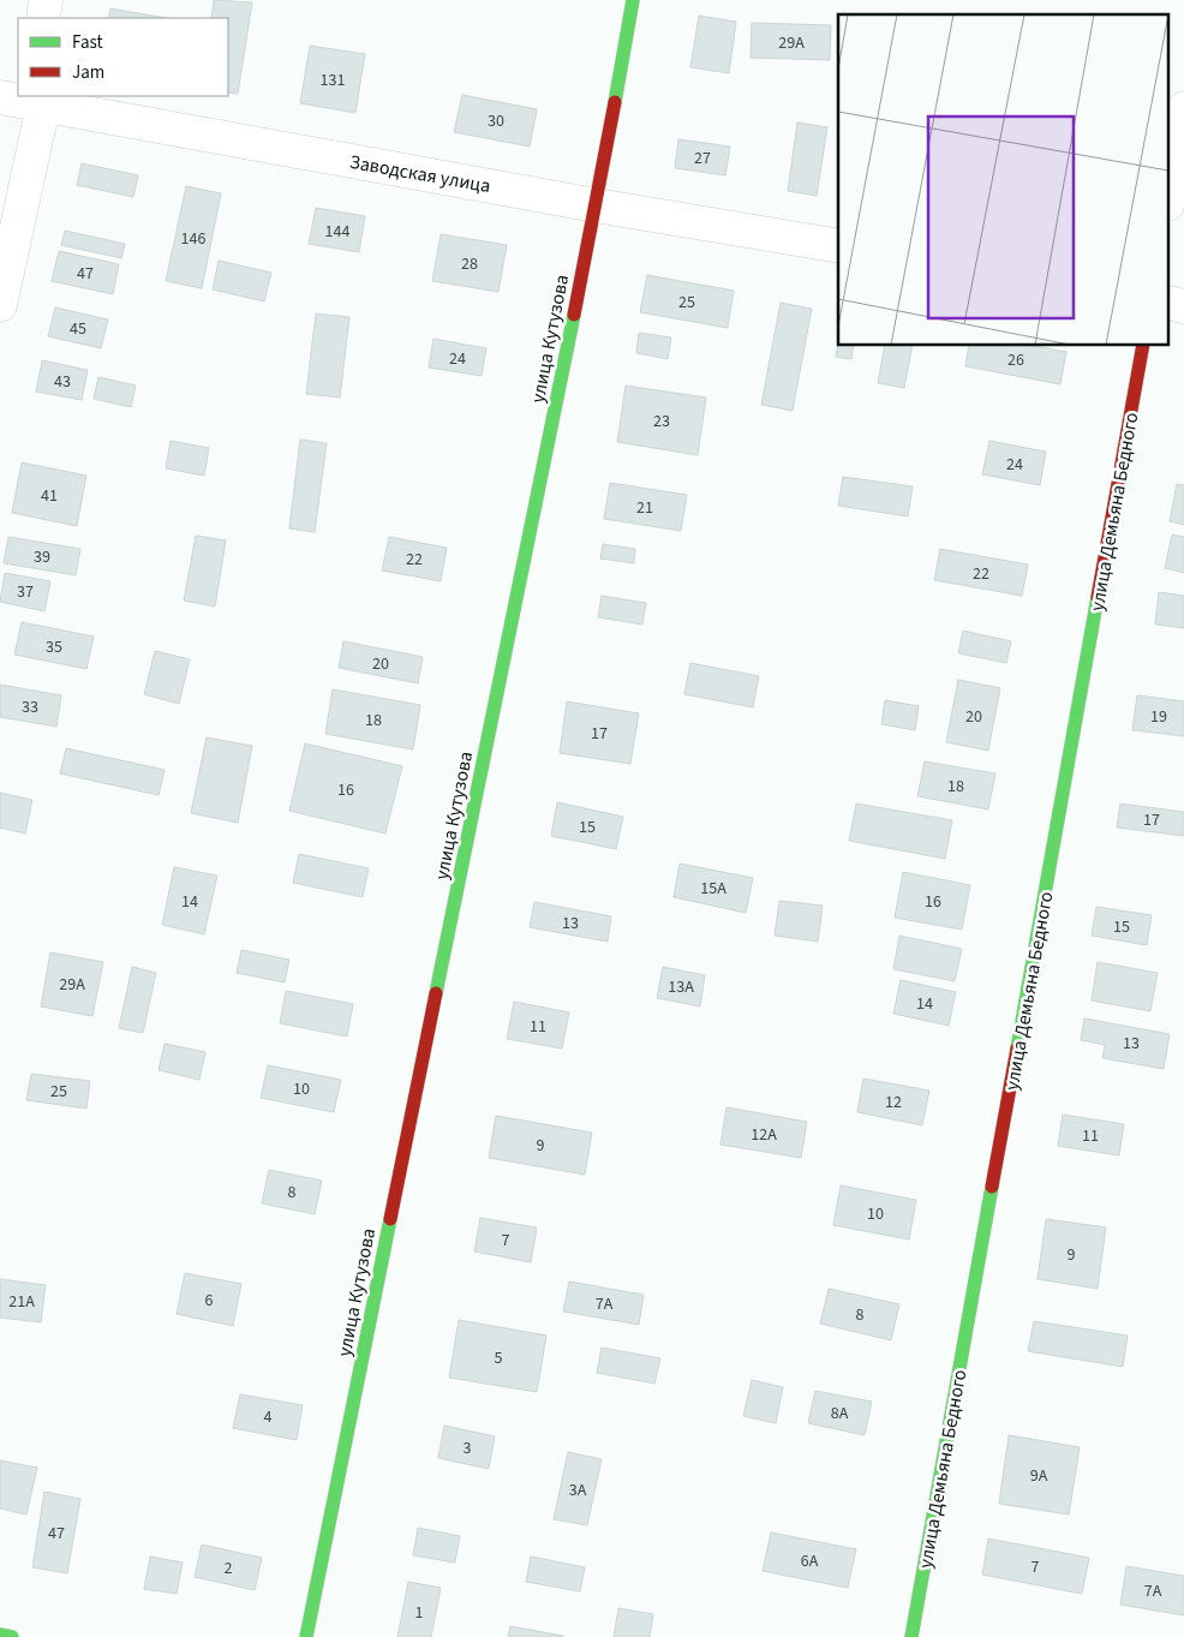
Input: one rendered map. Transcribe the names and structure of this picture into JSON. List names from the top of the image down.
{
  "streets": {
    "street": ["Заводская улица", "улица Кутузова", "улица Демьяна Бедного"]
  },
  "crossings": [
    ["Заводская улица", "улица Кутузова"]
  ],
  "house_numbers": [
    "29А",
    "131",
    "30",
    "27",
    "144",
    "146",
    "28",
    "47",
    "25",
    "45",
    "24",
    "26",
    "43",
    "23",
    "24",
    "41",
    "21",
    "39",
    "22",
    "22",
    "37",
    "35",
    "20",
    "33",
    "20",
    "19",
    "18",
    "17",
    "18",
    "16",
    "17",
    "15",
    "15А",
    "14",
    "16",
    "13",
    "15",
    "29А",
    "13А",
    "14",
    "11",
    "13",
    "10",
    "25",
    "12",
    "12А",
    "11",
    "9",
    "8",
    "10",
    "7",
    "9",
    "6",
    "21А",
    "7А",
    "8",
    "5",
    "8А",
    "4",
    "3",
    "9А",
    "3А",
    "47",
    "6А",
    "7",
    "2",
    "7А",
    "1"
  ],
  "legend": ["Fast", "Jam"]
}
